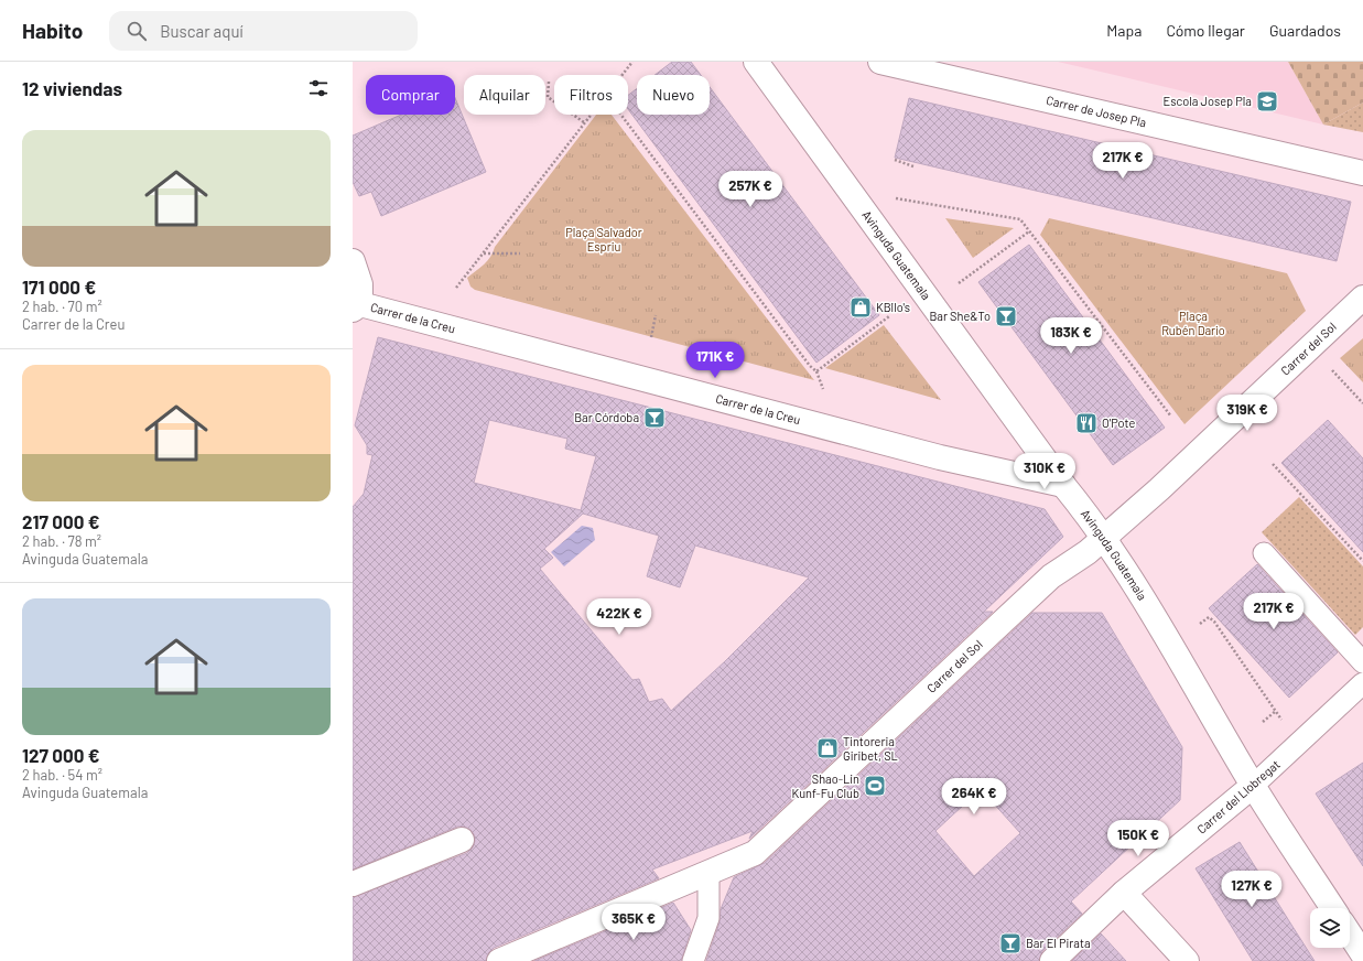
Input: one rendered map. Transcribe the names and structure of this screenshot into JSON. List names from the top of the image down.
{
  "streets": {
    "street": [
      "Carrer de Josep Pla",
      "Avinguda Guatemala",
      "Carrer de la Creu",
      "Carrer del Sol",
      "Carrer del Llobregat"
    ]
  },
  "crossings": [
    ["Avinguda Guatemala", "Carrer de la Creu"],
    ["Avinguda Guatemala", "Carrer del Sol"],
    ["Avinguda Guatemala", "Carrer del Llobregat"]
  ],
  "parks": ["Plaça Salvador Espriu", "Plaça Rubén Dario"],
  "places": {
    "school or university": ["Escola Josep Pla"],
    "shop": ["KBllo's", "Tintoreria Giribet, SL"],
    "bar": ["Bar She&To", "Bar Córdoba", "Bar El Pirata"],
    "restaurant": ["O'Pote"],
    "sports": ["Shao-Lin Kunf-Fu Club"]
  },
  "page": {
    "header": "Habito",
    "search": "Buscar aquí",
    "nav": ["Mapa", "Cómo llegar", "Guardados"],
    "heading": "12 viviendas",
    "chip": [
      "Comprar",
      "Alquilar",
      "Filtros",
      "Nuevo"
    ],
    "list": [
      {
        "name": "171 000 €",
        "note": "2 hab. · 70 m² · Carrer de la Creu"
      },
      {
        "name": "217 000 €",
        "note": "2 hab. · 78 m² · Avinguda Guatemala"
      },
      {
        "name": "127 000 €",
        "note": "2 hab. · 54 m² · Avinguda Guatemala"
      }
    ],
    "price": [
      "217K €",
      "257K €",
      "183K €",
      "171K €",
      "319K €",
      "310K €",
      "217K €",
      "422K €",
      "264K €",
      "150K €",
      "127K €",
      "365K €"
    ]
  }
}
